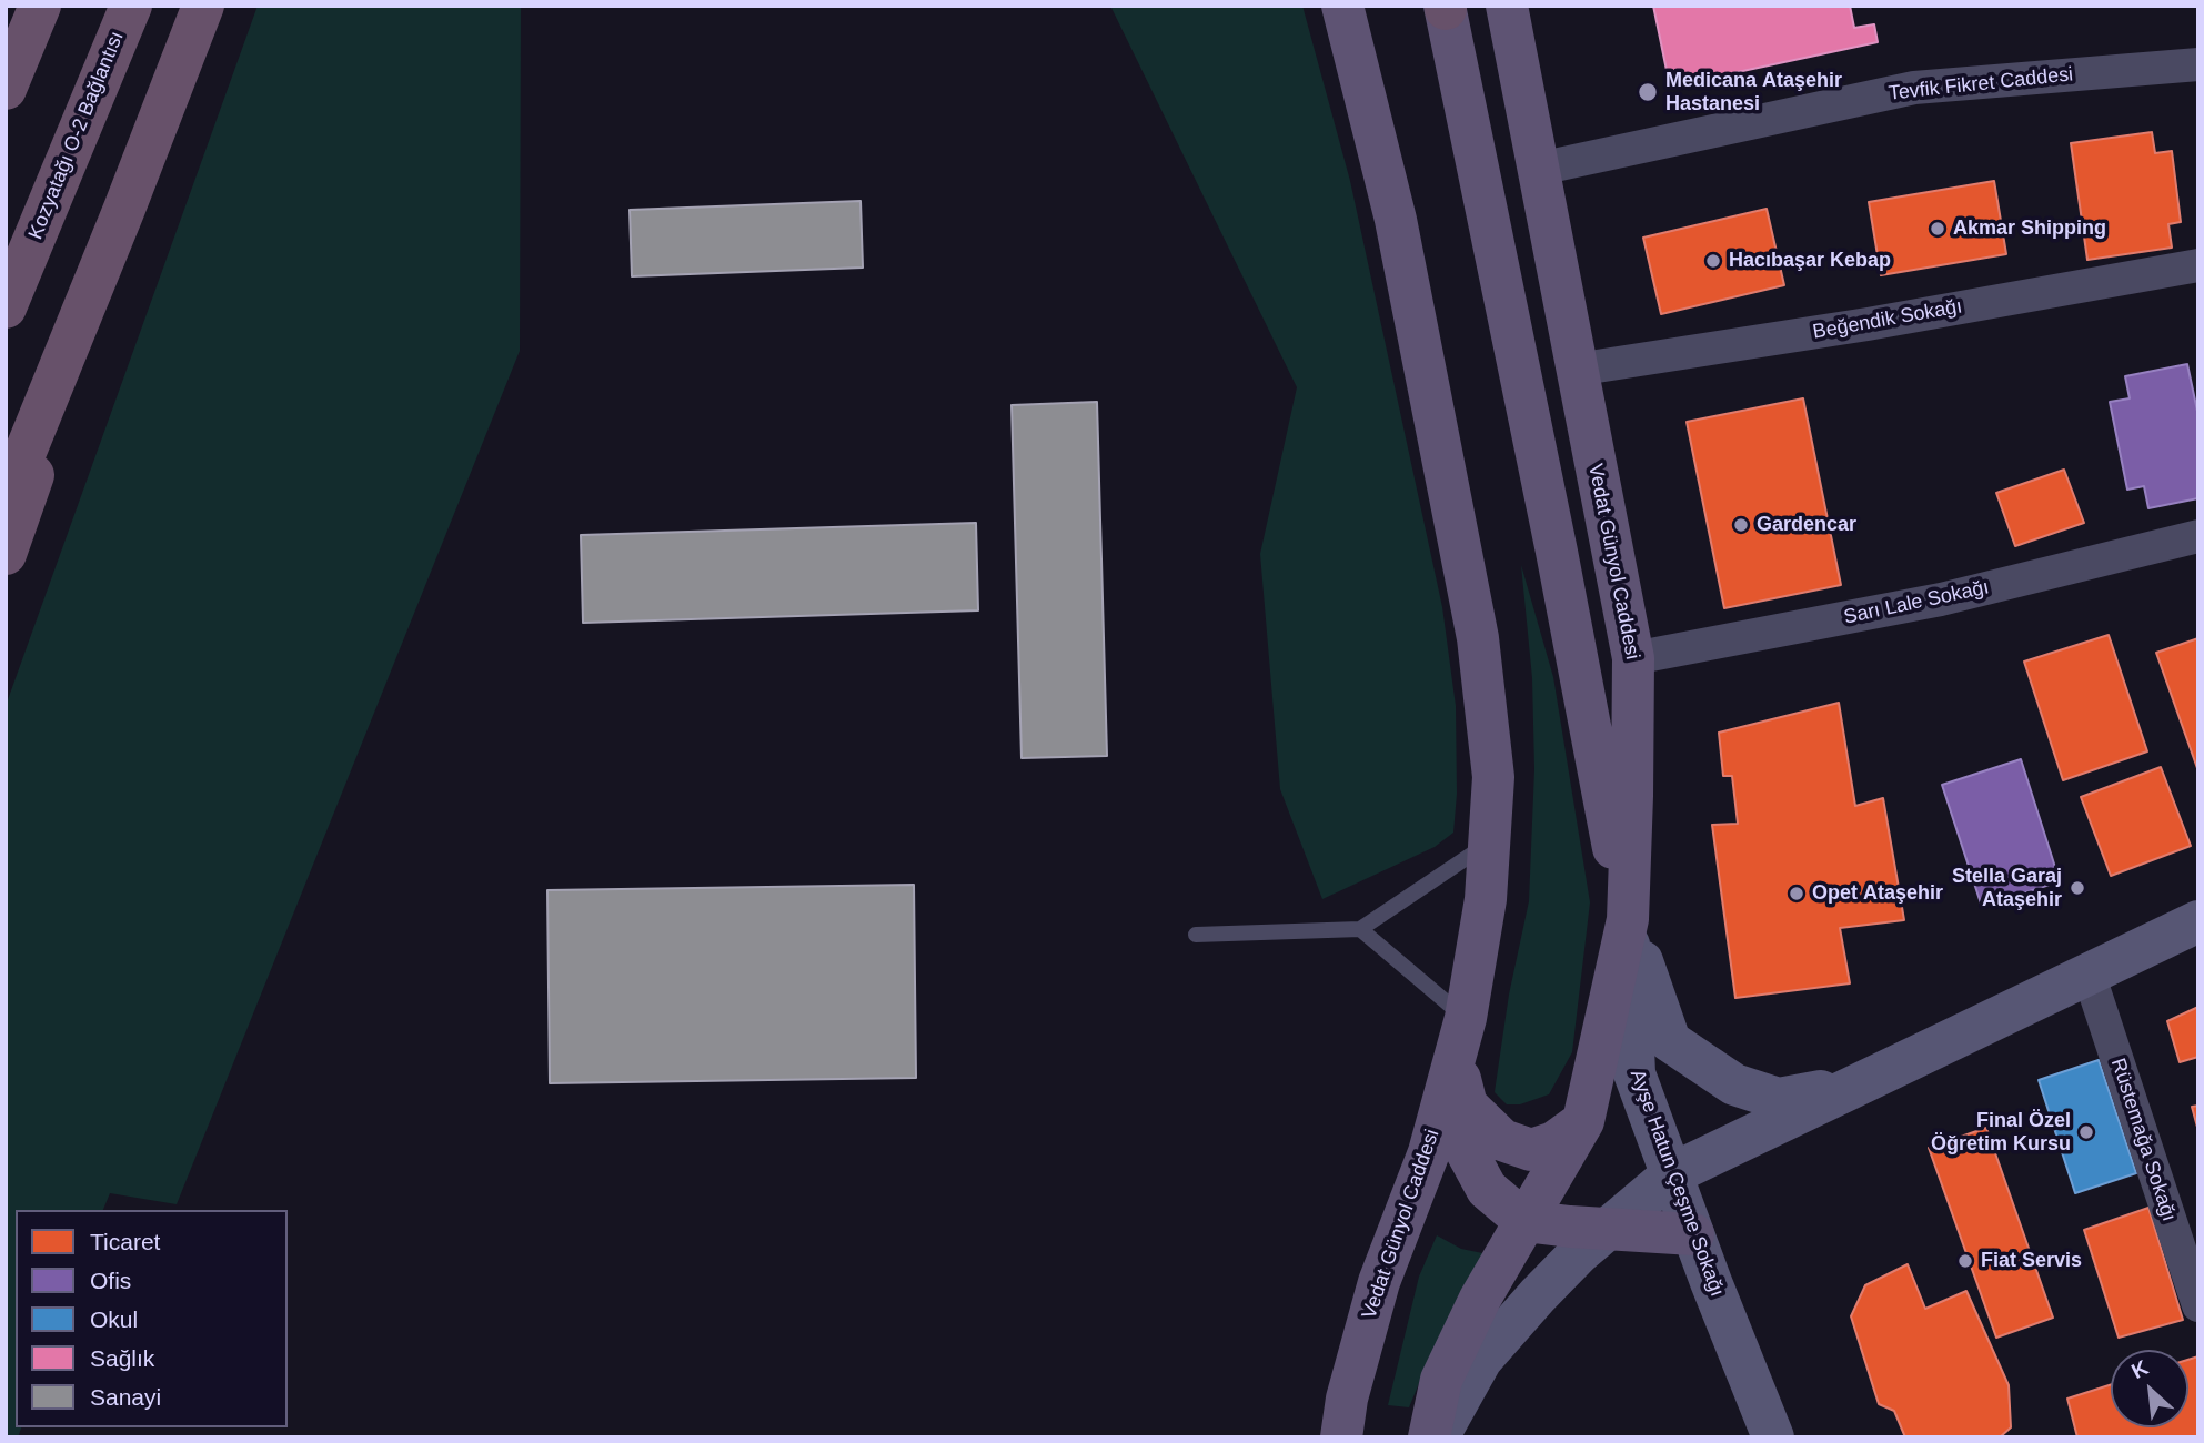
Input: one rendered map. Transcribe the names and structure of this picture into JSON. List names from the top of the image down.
{
  "streets": {
    "highway": ["Kozyatağı O-2 Bağlantısı"],
    "main road": ["Vedat Günyol Caddesi", "Ayşe Hatun Çeşme Sokağı"],
    "street": [
      "Tevfik Fikret Caddesi",
      "Beğendik Sokağı",
      "Sarı Lale Sokağı",
      "Rüstemağa Sokağı"
    ]
  },
  "crossings": [
    ["Tevfik Fikret Caddesi", "Vedat Günyol Caddesi"],
    ["Beğendik Sokağı", "Vedat Günyol Caddesi"],
    ["Vedat Günyol Caddesi", "Sarı Lale Sokağı"],
    ["Vedat Günyol Caddesi", "Ayşe Hatun Çeşme Sokağı"]
  ],
  "places": [
    "Medicana Ataşehir Hastanesi",
    "Akmar Shipping",
    "Hacıbaşar Kebap",
    "Gardencar",
    "Stella Garaj Ataşehir",
    "Opet Ataşehir",
    "Final Özel Öğretim Kursu",
    "Fiat Servis"
  ],
  "legend": [
    "Ticaret",
    "Ofis",
    "Okul",
    "Sağlık",
    "Sanayi"
  ],
  "north": "top left"
}
